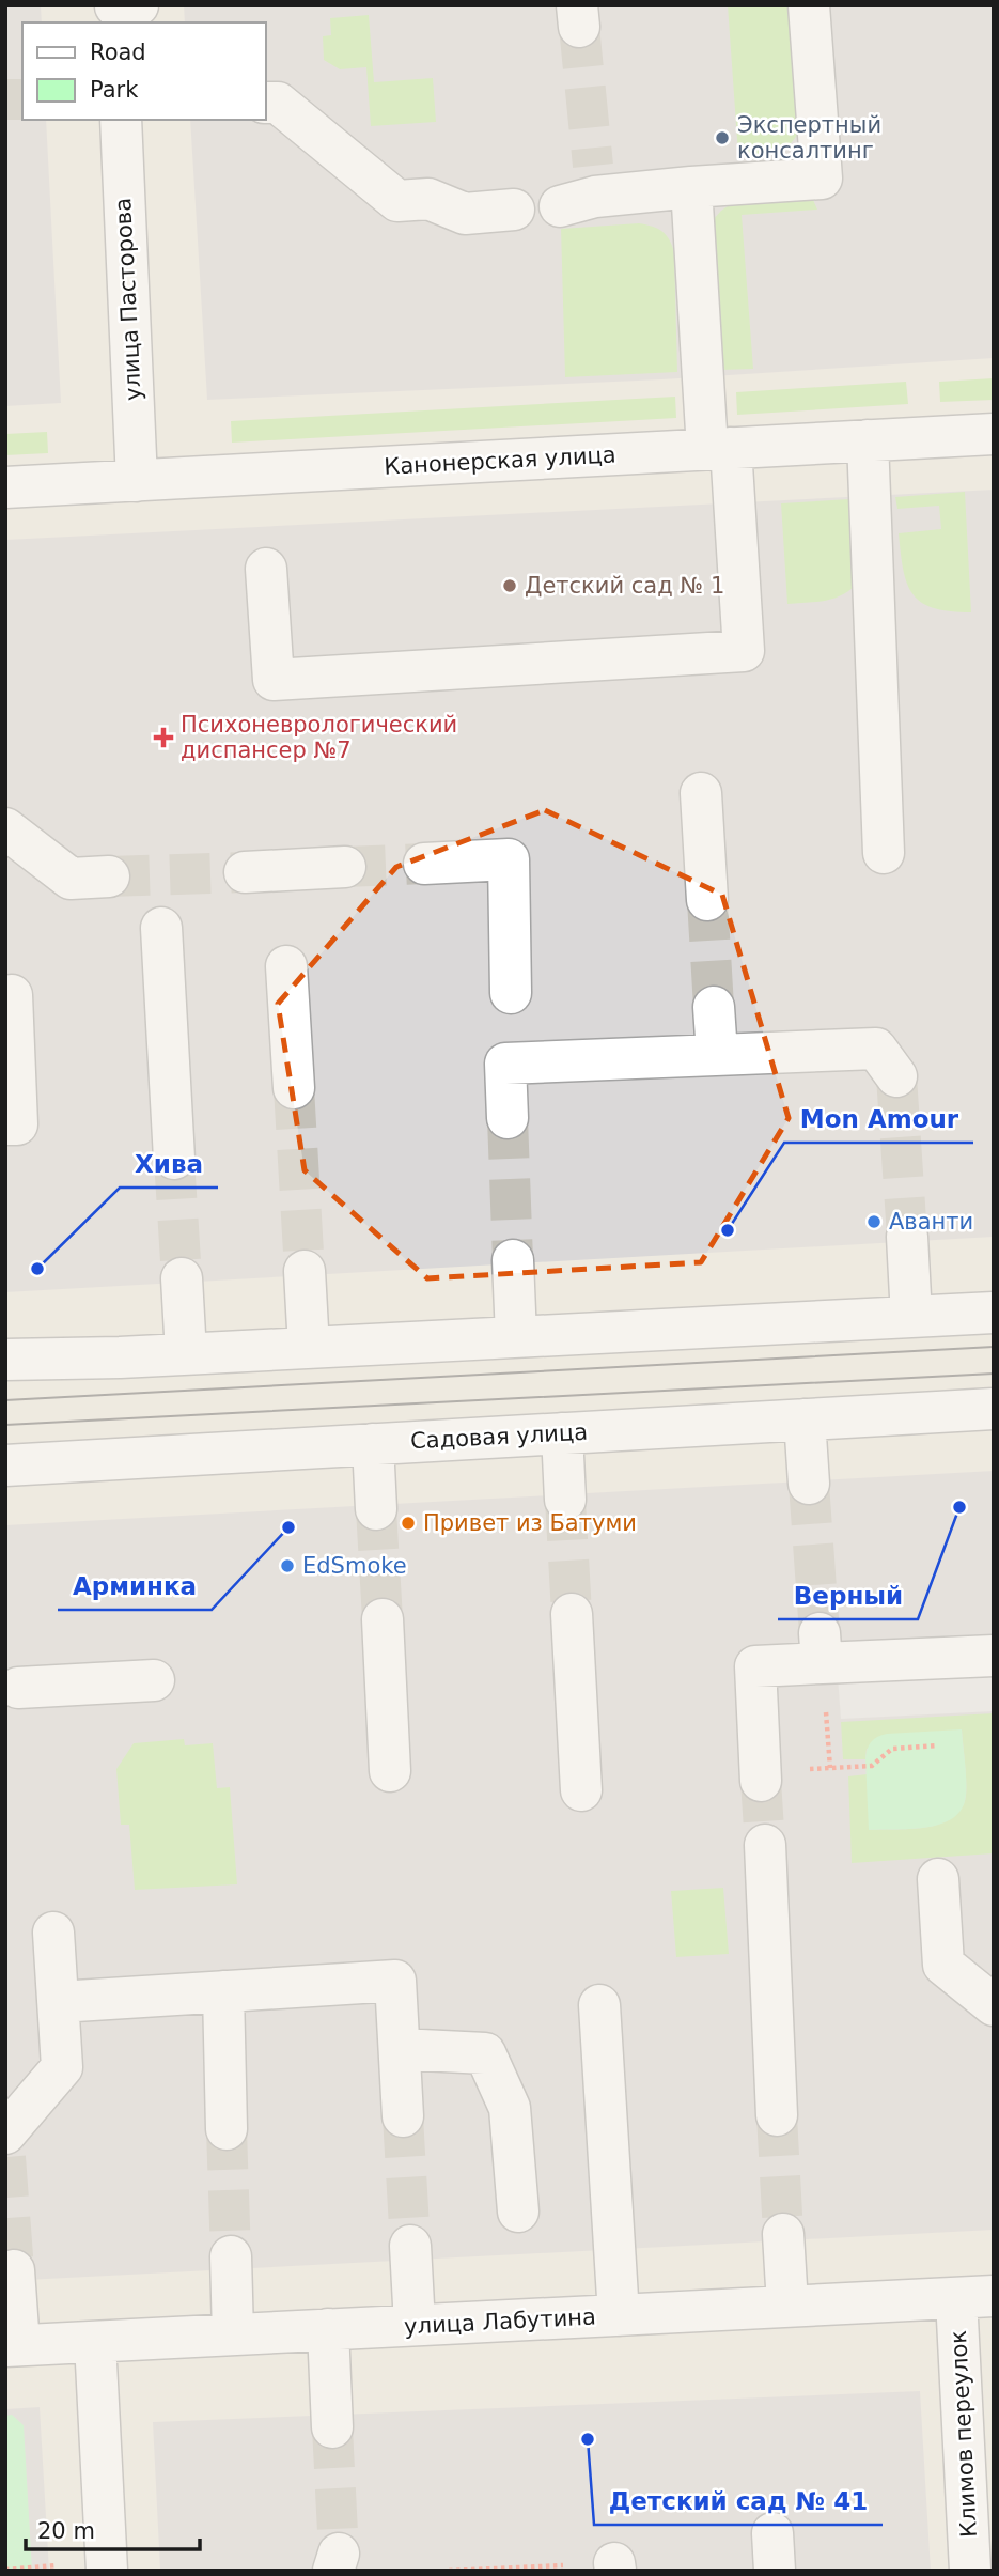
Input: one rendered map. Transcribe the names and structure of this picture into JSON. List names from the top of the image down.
{
  "streets": {
    "street": [
      "улица Пасторова",
      "Канонерская улица",
      "Садовая улица",
      "улица Лабутина",
      "Климов переулок"
    ]
  },
  "crossings": [
    ["улица Пасторова", "Канонерская улица"],
    ["улица Лабутина", "Климов переулок"]
  ],
  "places": {
    "other": [
      "Экспертный консалтинг",
      "Детский сад № 1",
      "Аванти",
      "Mon Amour",
      "Хива",
      "Верный",
      "Привет из Батуми",
      "Арминка",
      "EdSmoke",
      "Детский сад № 41"
    ],
    "health": ["Психоневрологический диспансер №7"]
  },
  "legend": ["Road", "Park"],
  "scale_bar": "20 m"
}
